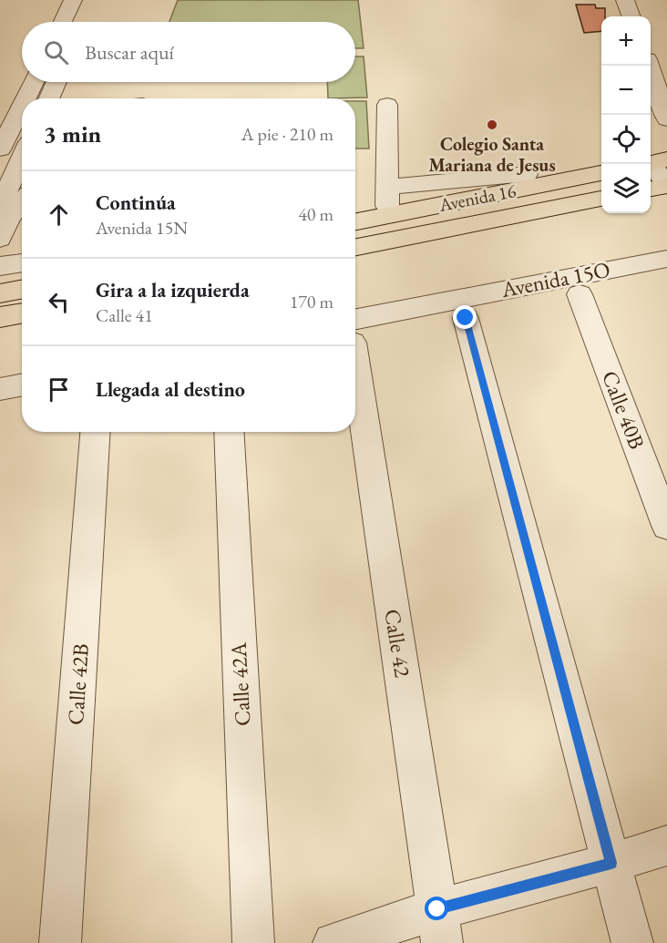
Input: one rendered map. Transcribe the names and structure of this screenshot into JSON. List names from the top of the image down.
{
  "streets": {
    "highway": ["Avenida 16"],
    "street": [
      "Avenida 15O",
      "Calle 40B",
      "Calle 42",
      "Calle 42B",
      "Calle 42A"
    ]
  },
  "places": ["Colegio Santa Mariana de Jesus"],
  "page": {
    "map_buttons": ["+", "−"],
    "search": "Buscar aquí",
    "heading": ["3 min", "A pie · 210 m"],
    "list": [
      ["Continúa", "Avenida 15N", "40 m"],
      ["Gira a la izquierda", "Calle 41", "170 m"],
      "Llegada al destino"
    ]
  }
}
